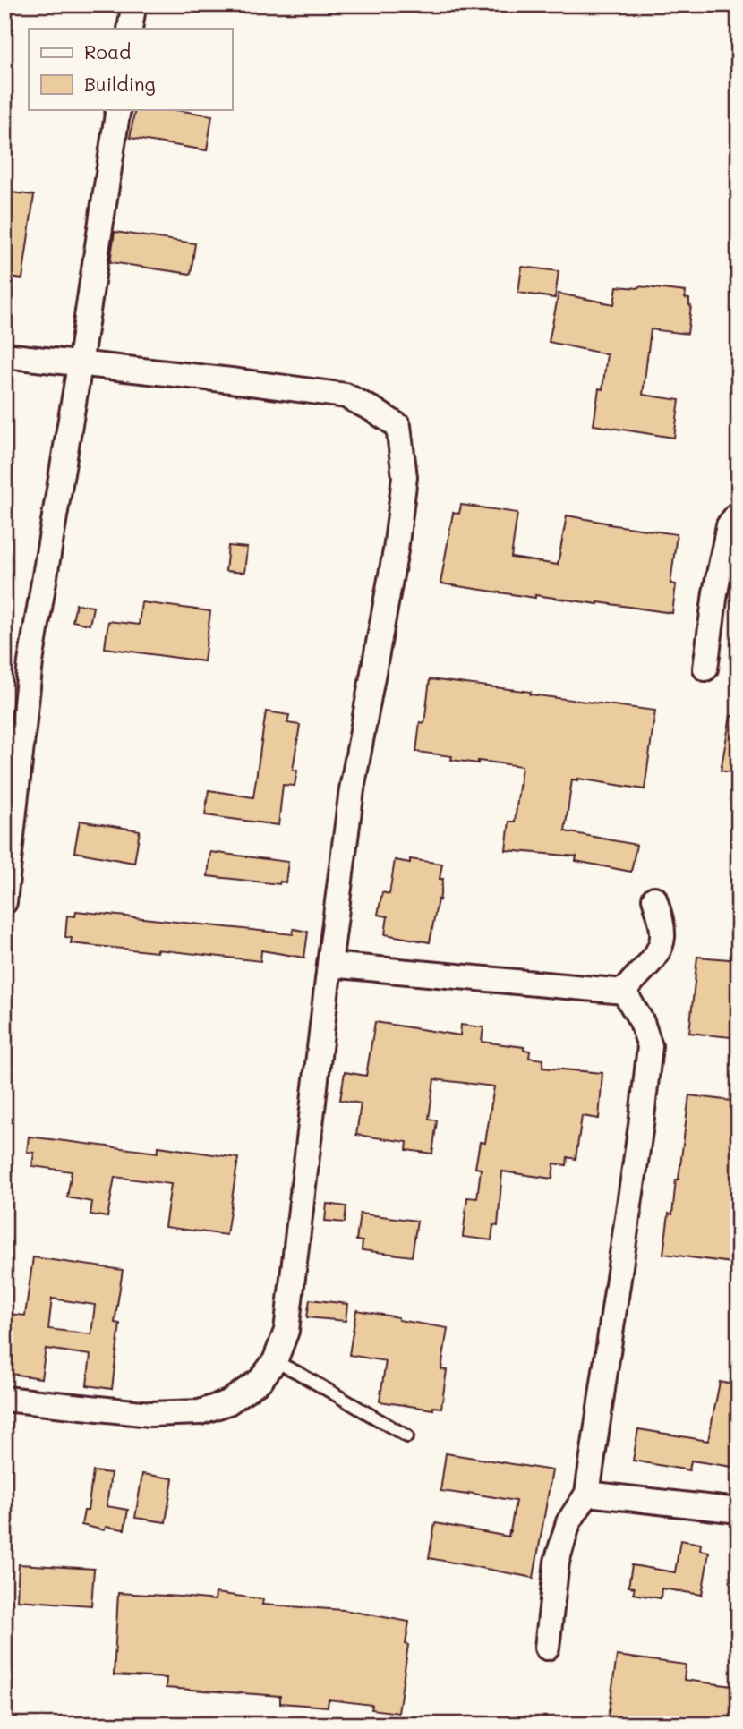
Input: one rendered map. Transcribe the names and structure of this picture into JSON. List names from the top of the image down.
{
  "legend": ["Road", "Building"]
}
